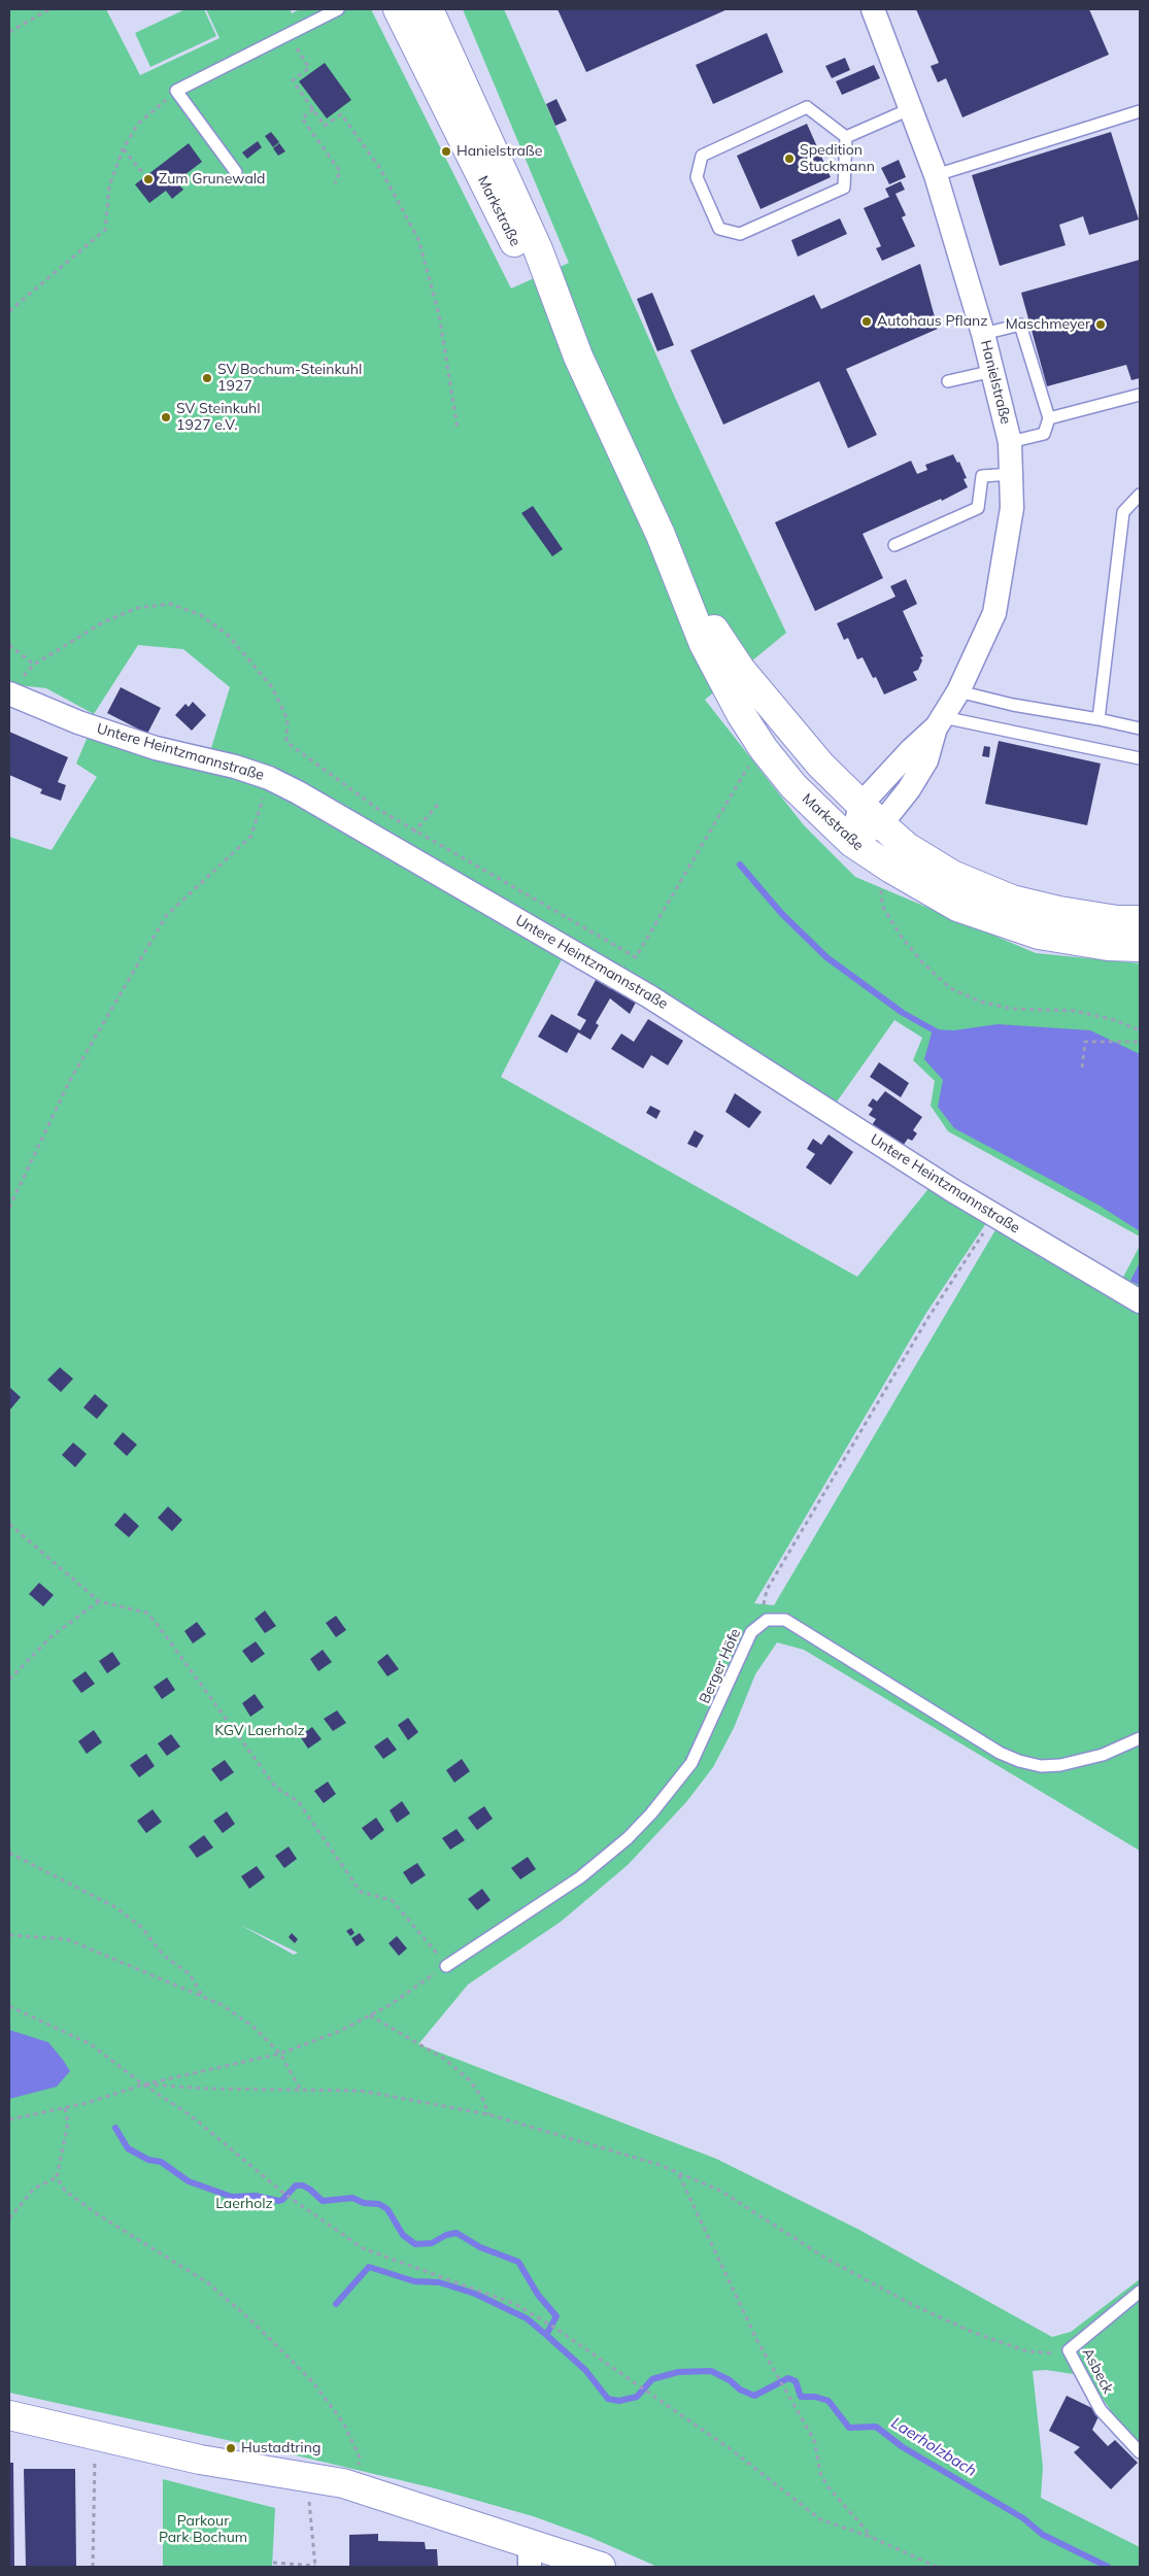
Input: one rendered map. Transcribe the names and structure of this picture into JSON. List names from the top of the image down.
{
  "streets": {
    "main road": ["Markstraße"],
    "street": ["Hanielstraße", "Untere Heintzmannstraße"],
    "lane": ["Berger Höfe", "Asbeck"]
  },
  "crossings": [
    ["Markstraße", "Hanielstraße"]
  ],
  "water": ["Laerholzbach"],
  "parks": ["KGV Laerholz", "Laerholz", "Parkour Park Bochum"],
  "places": [
    "Hanielstraße",
    "Spedition Stuckmann",
    "Zum Grunewald",
    "Autohaus Pflanz",
    "Maschmeyer",
    "SV Bochum-Steinkuhl 1927",
    "SV Steinkuhl 1927 e.V.",
    "Hustadtring"
  ]
}
